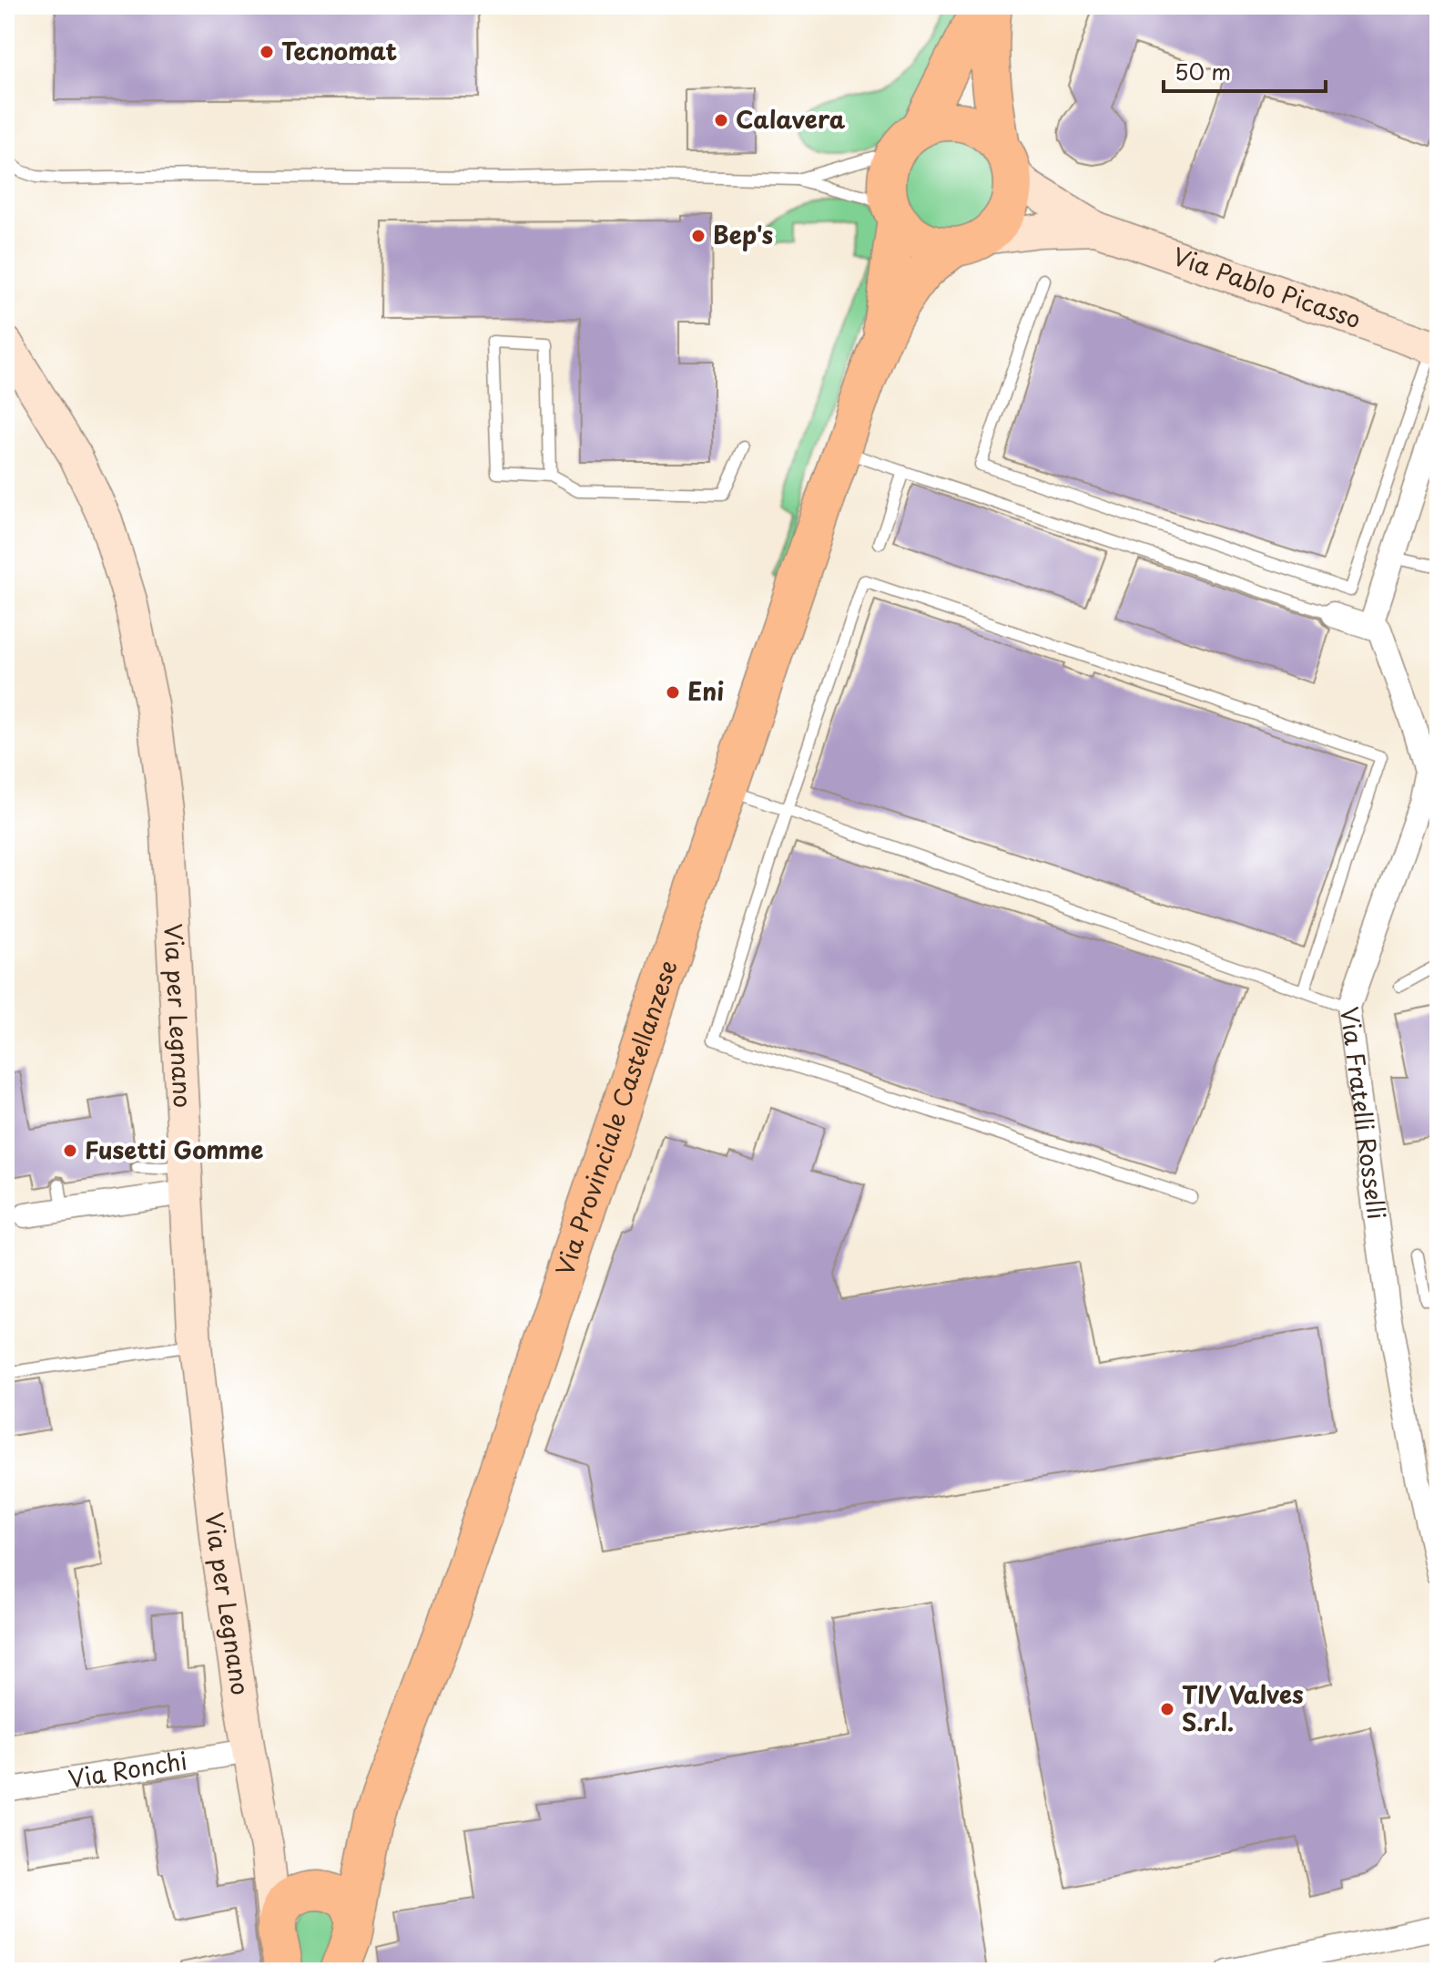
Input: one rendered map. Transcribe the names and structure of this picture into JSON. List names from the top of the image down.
{
  "streets": {
    "main road": ["Via Provinciale Castellanzese"],
    "street": [
      "Via Pablo Picasso",
      "Via per Legnano",
      "Via Fratelli Rosselli",
      "Via Ronchi"
    ]
  },
  "crossings": [
    ["Via per Legnano", "Via Provinciale Castellanzese"],
    ["Via per Legnano", "Via Ronchi"]
  ],
  "places": [
    "Tecnomat",
    "Calavera",
    "Bep's",
    "Eni",
    "Fusetti Gomme",
    "TIV Valves S.r.l."
  ],
  "scale_bar": "50 m"
}
